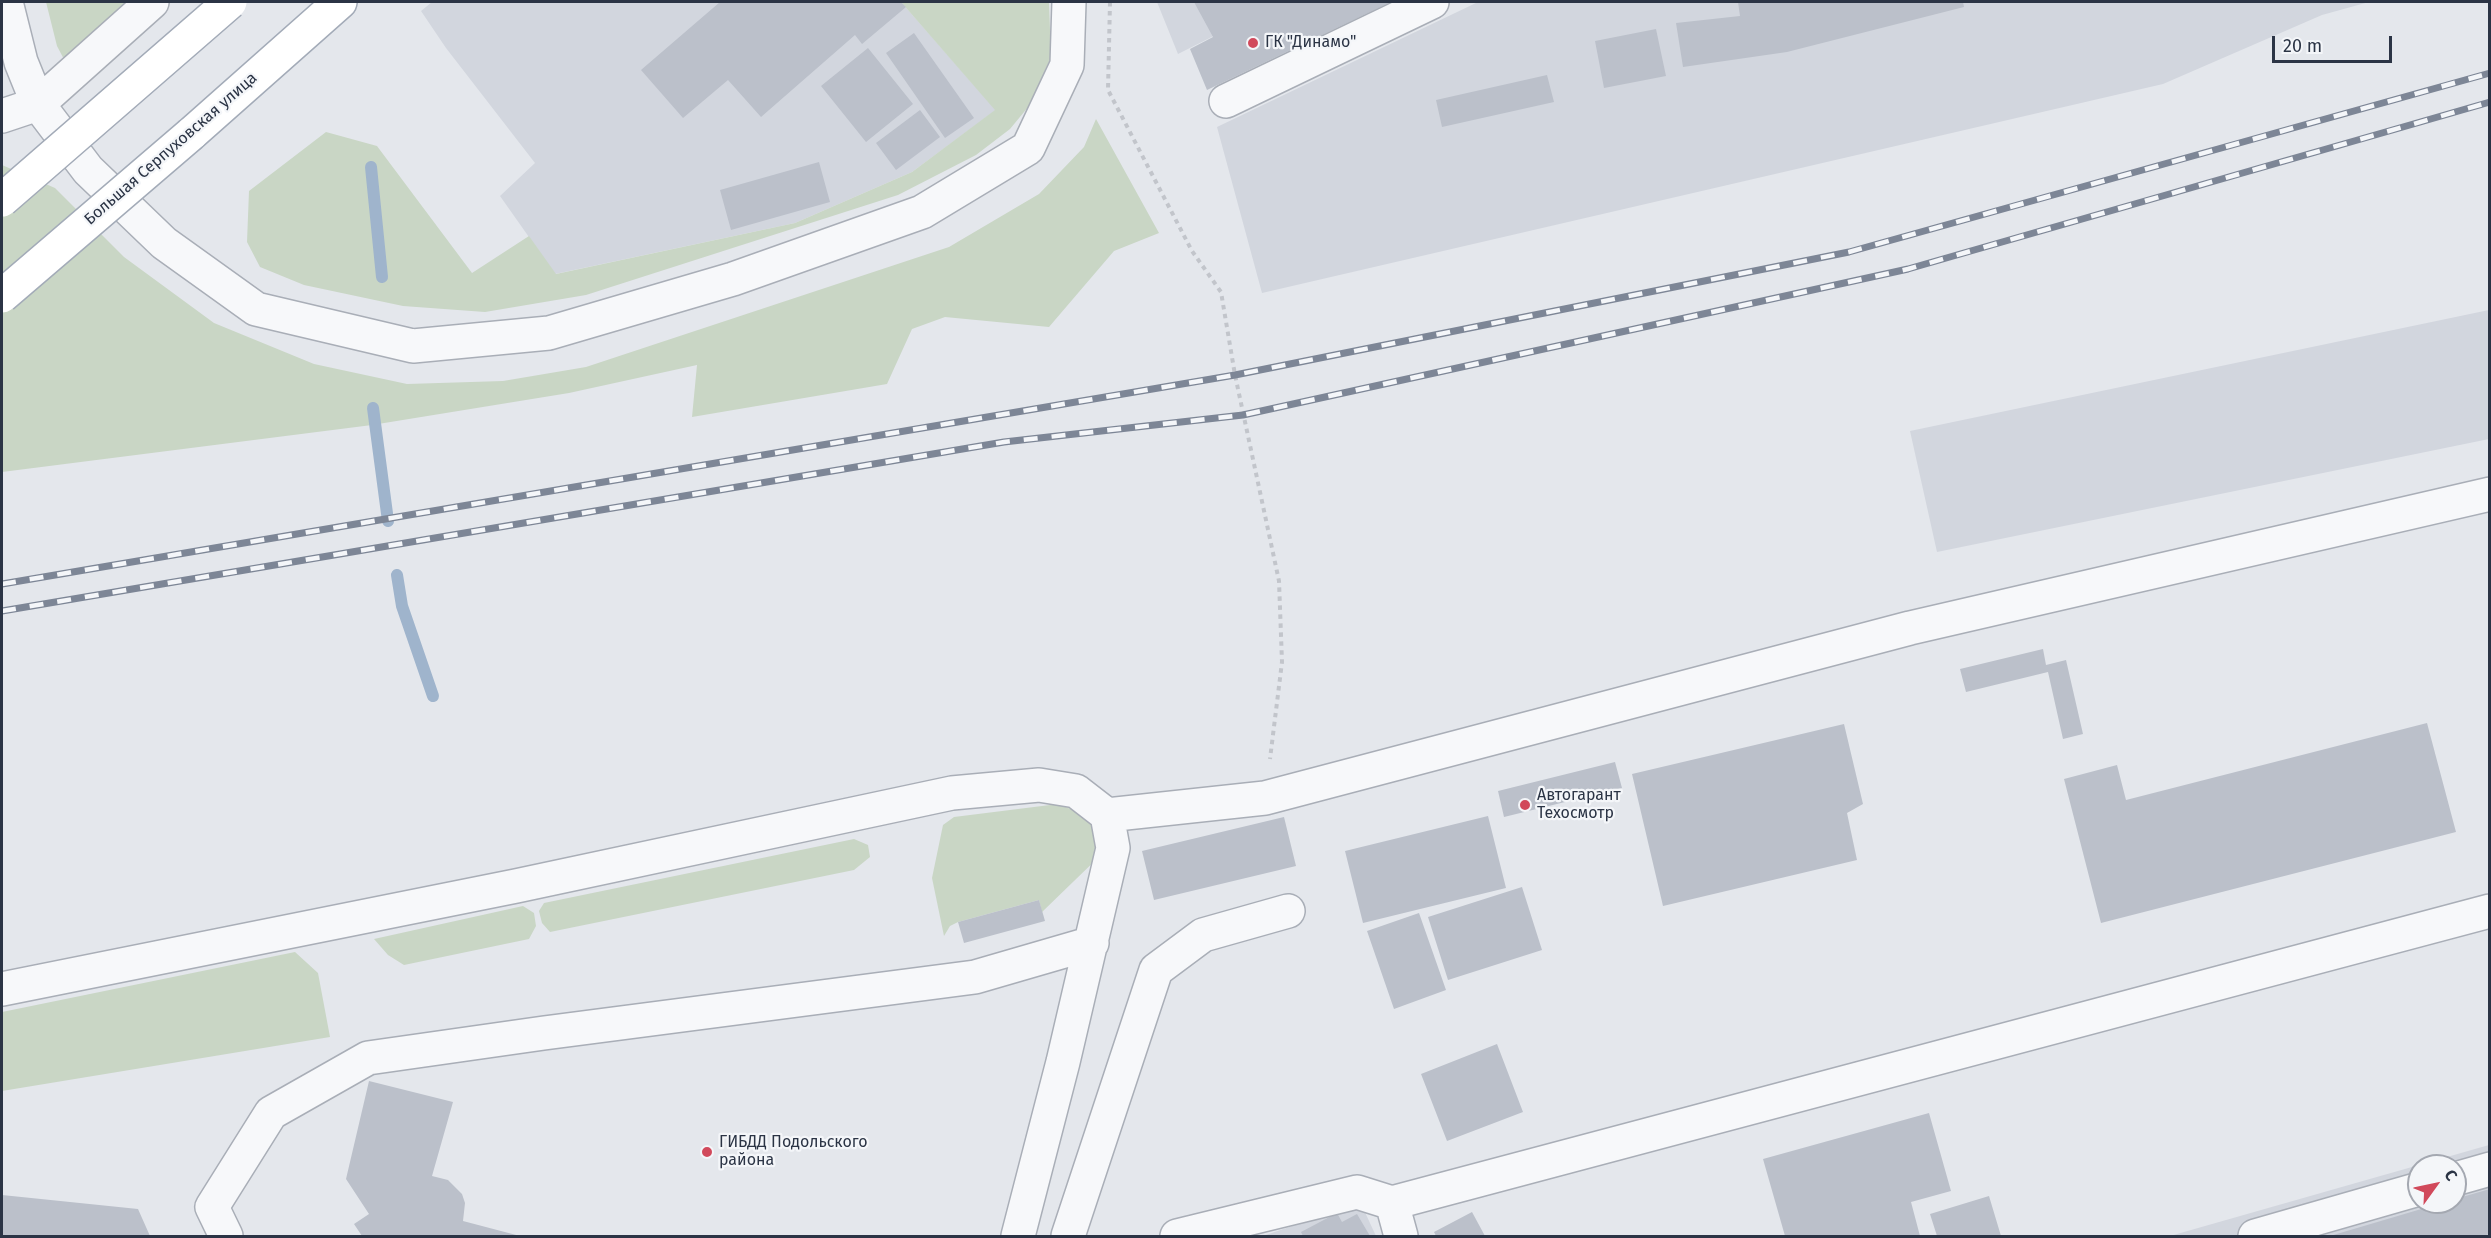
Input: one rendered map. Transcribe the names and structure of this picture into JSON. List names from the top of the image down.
{
  "streets": {
    "main road": ["Большая Серпуховская улица"]
  },
  "places": ["ГК \"Динамо\"", "Автогарант Техосмотр", "ГИБДД Подольского района"],
  "scale_bar": "20 m",
  "north": "top right"
}
